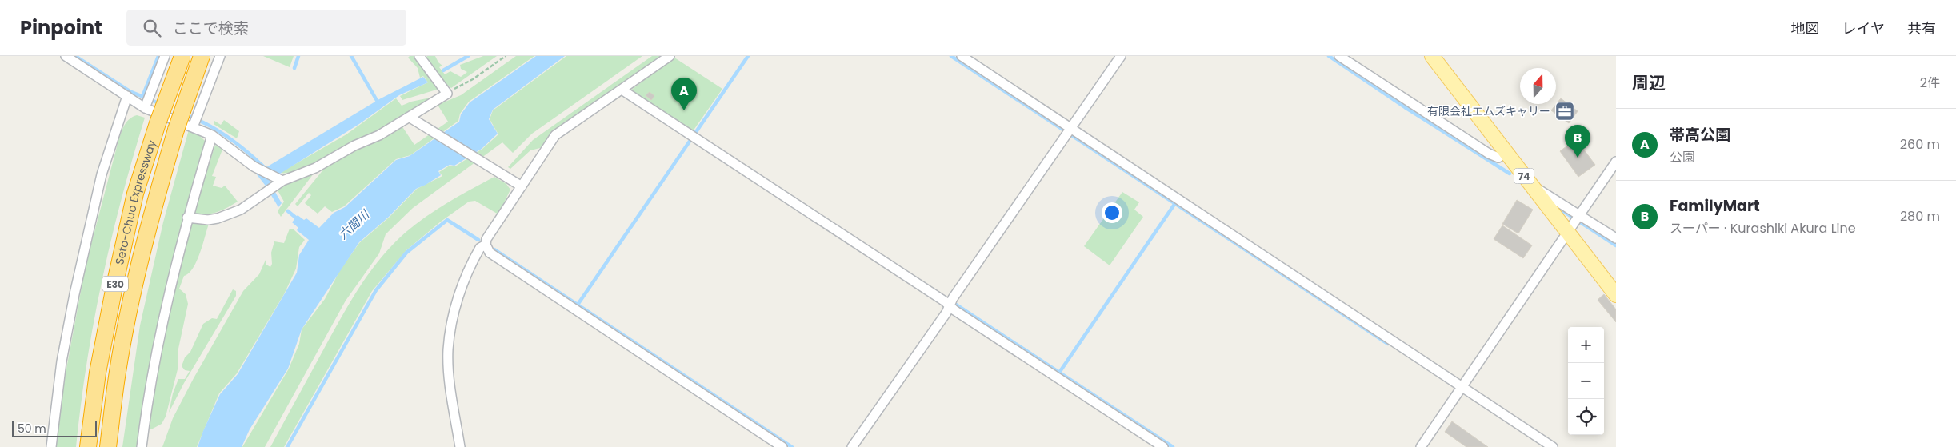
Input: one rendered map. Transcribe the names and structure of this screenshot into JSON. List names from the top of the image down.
{
  "streets": {
    "highway": ["Seto-Chuo Expressway", "E30"],
    "main road": ["74"]
  },
  "water": ["六間川"],
  "places": {
    "office": ["有限会社エムズキャリー"]
  },
  "scale_bar": "50 m",
  "north": "top",
  "page": {
    "header": "Pinpoint",
    "search": "ここで検索",
    "nav": ["地図", "レイヤ", "共有"],
    "heading": ["周辺", "2件"],
    "pins": ["A", "B"],
    "list": [
      {
        "mark": "A",
        "name": "帯高公園",
        "note": "公園",
        "value": "260 m"
      },
      {
        "mark": "B",
        "name": "FamilyMart",
        "note": "スーパー · Kurashiki Akura Line",
        "value": "280 m"
      }
    ],
    "map_buttons": ["+", "−"],
    "scale": "50 m"
  }
}
